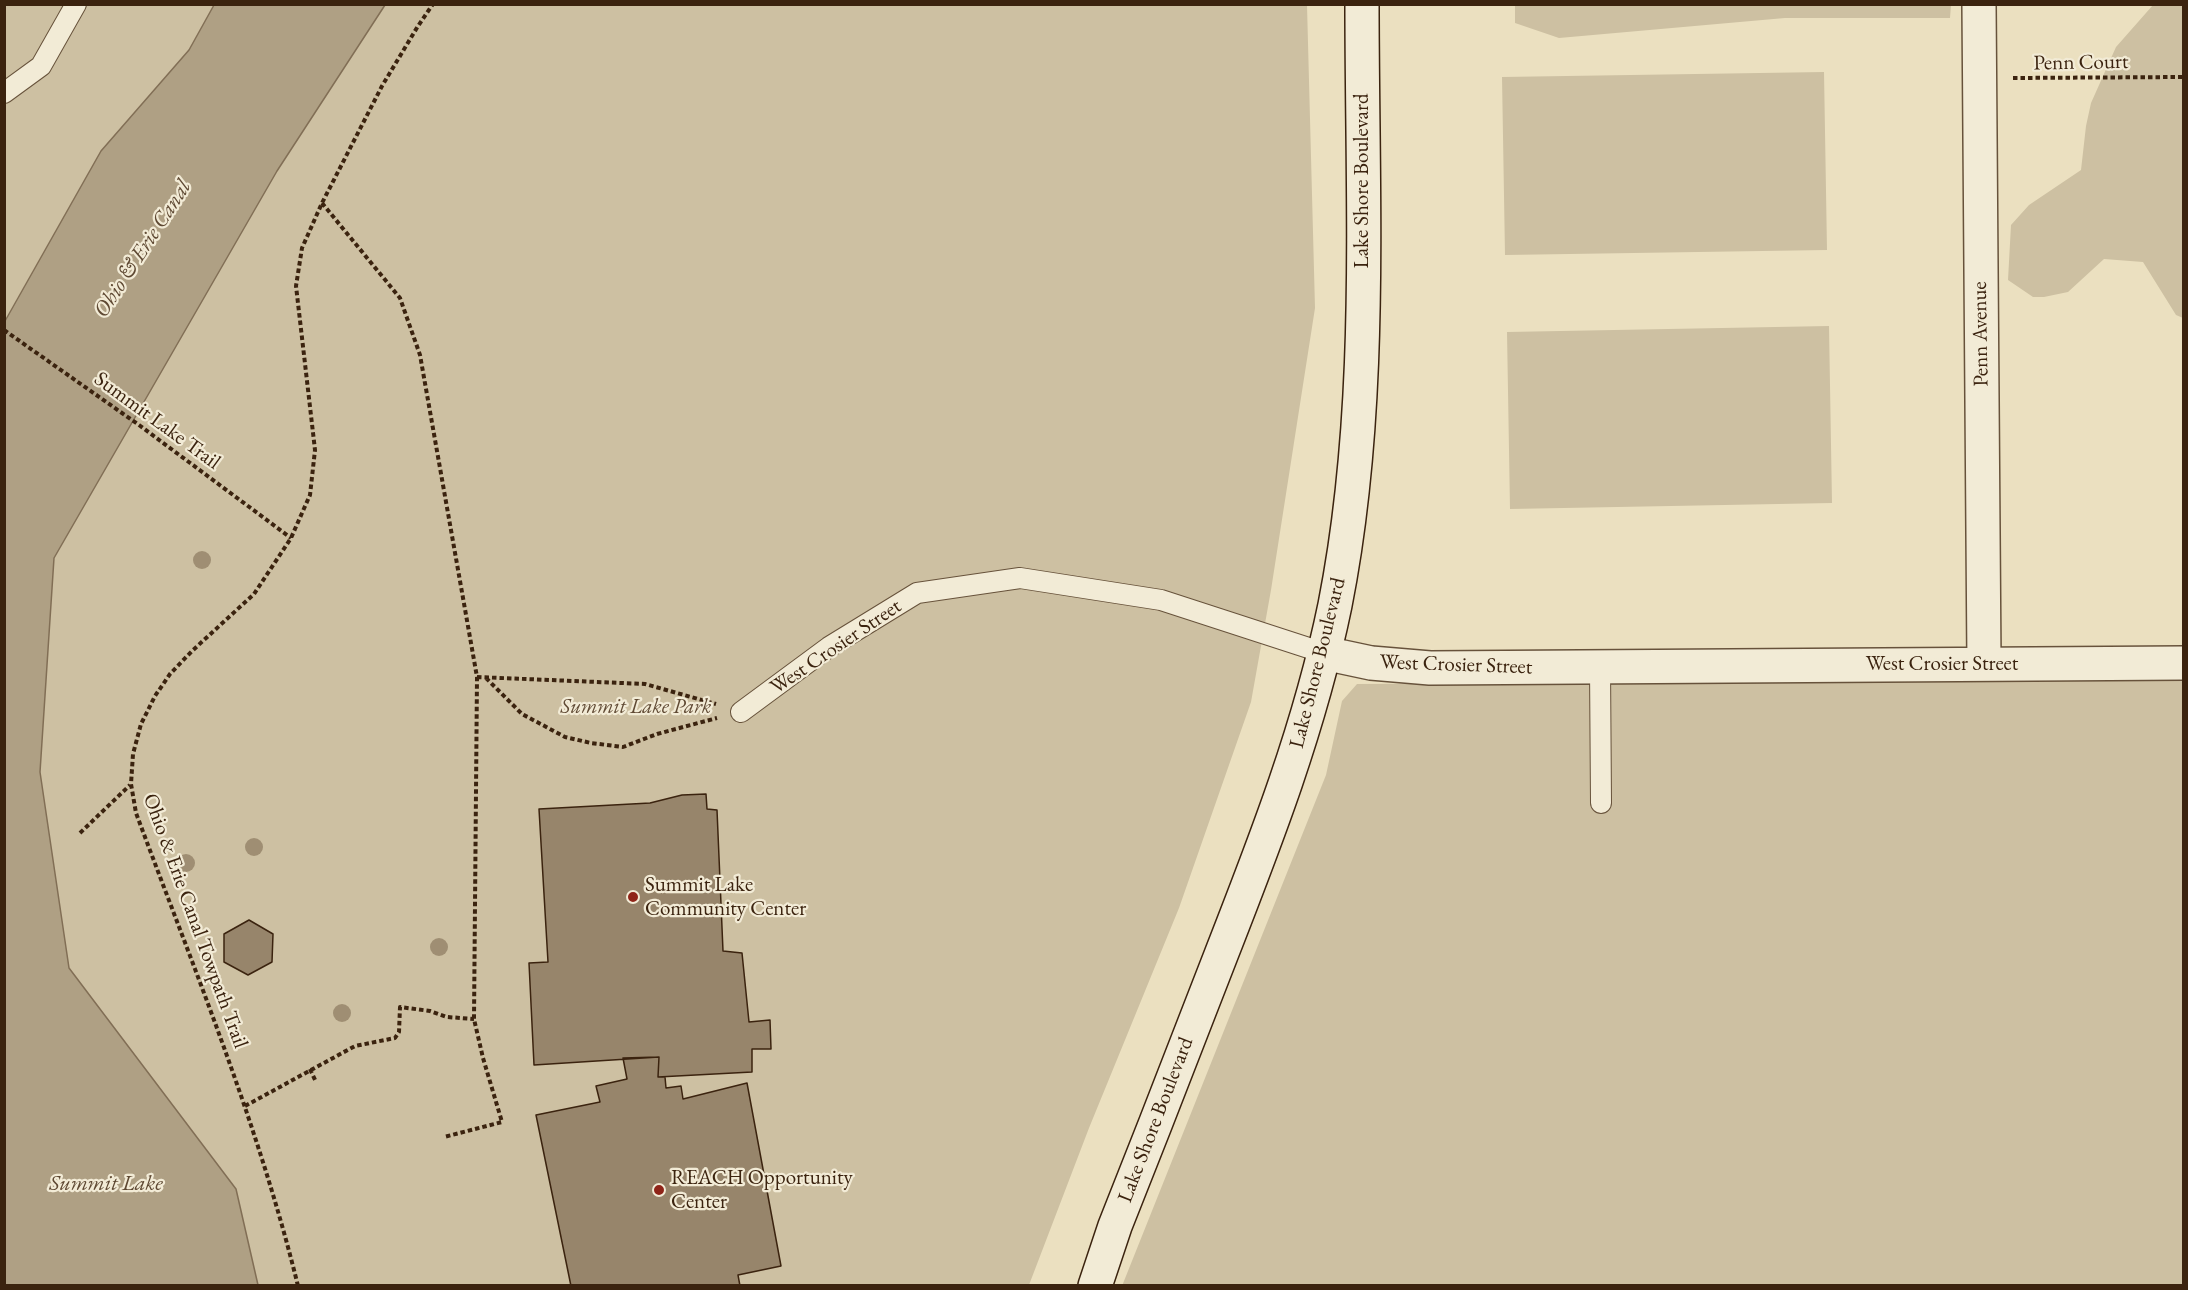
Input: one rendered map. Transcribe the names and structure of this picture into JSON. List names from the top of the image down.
{
  "streets": {
    "street": ["Lake Shore Boulevard", "Penn Avenue", "West Crosier Street"],
    "path": ["Penn Court", "Summit Lake Trail", "Ohio & Erie Canal Towpath Trail"]
  },
  "crossings": [
    ["Penn Court", "Penn Avenue"],
    ["Lake Shore Boulevard", "West Crosier Street"],
    ["Penn Avenue", "West Crosier Street"],
    ["Summit Lake Trail", "Ohio & Erie Canal Towpath Trail"]
  ],
  "water": ["Ohio & Erie Canal", "Summit Lake"],
  "parks": ["Summit Lake Park"],
  "places": ["Summit Lake Community Center", "REACH Opportunity Center"]
}
